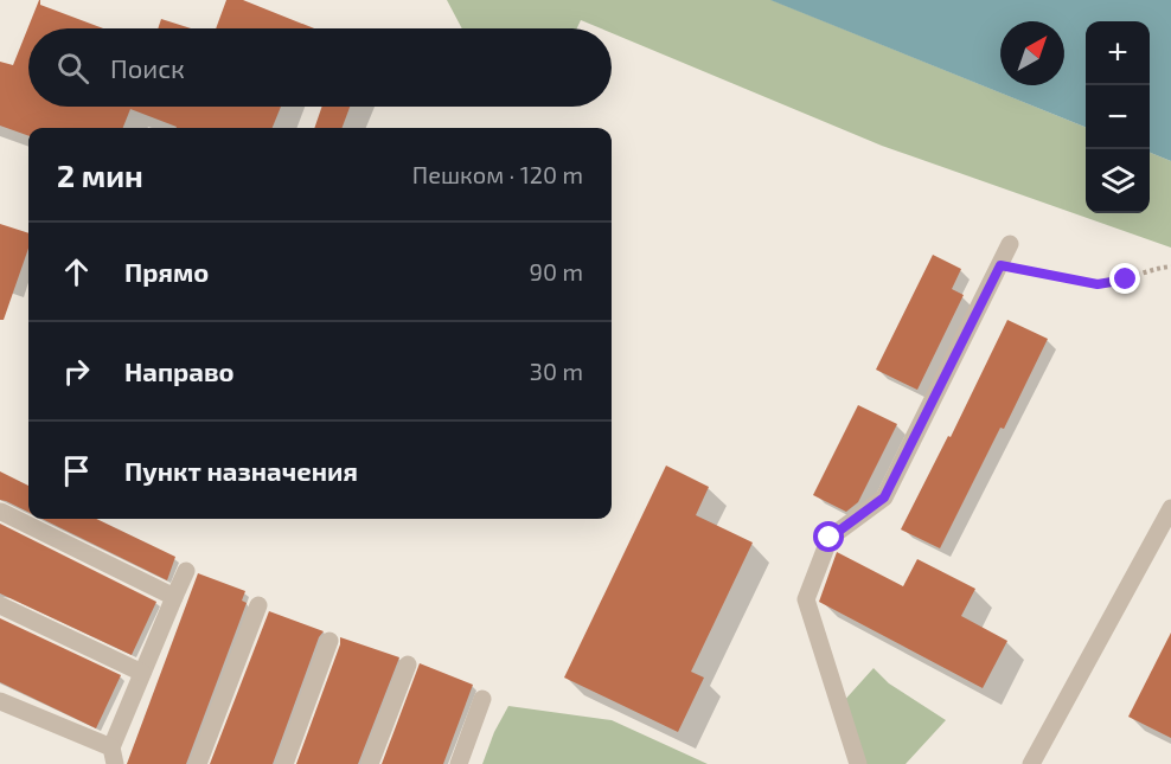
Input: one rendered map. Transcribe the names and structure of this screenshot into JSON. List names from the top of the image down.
{
  "north": "top right",
  "page": {
    "map_buttons": ["+", "−"],
    "search": "Поиск",
    "heading": ["2 мин", "Пешком · 120 m"],
    "list": [
      ["Прямо", "90 m"],
      ["Направо", "30 m"],
      "Пункт назначения"
    ]
  }
}
